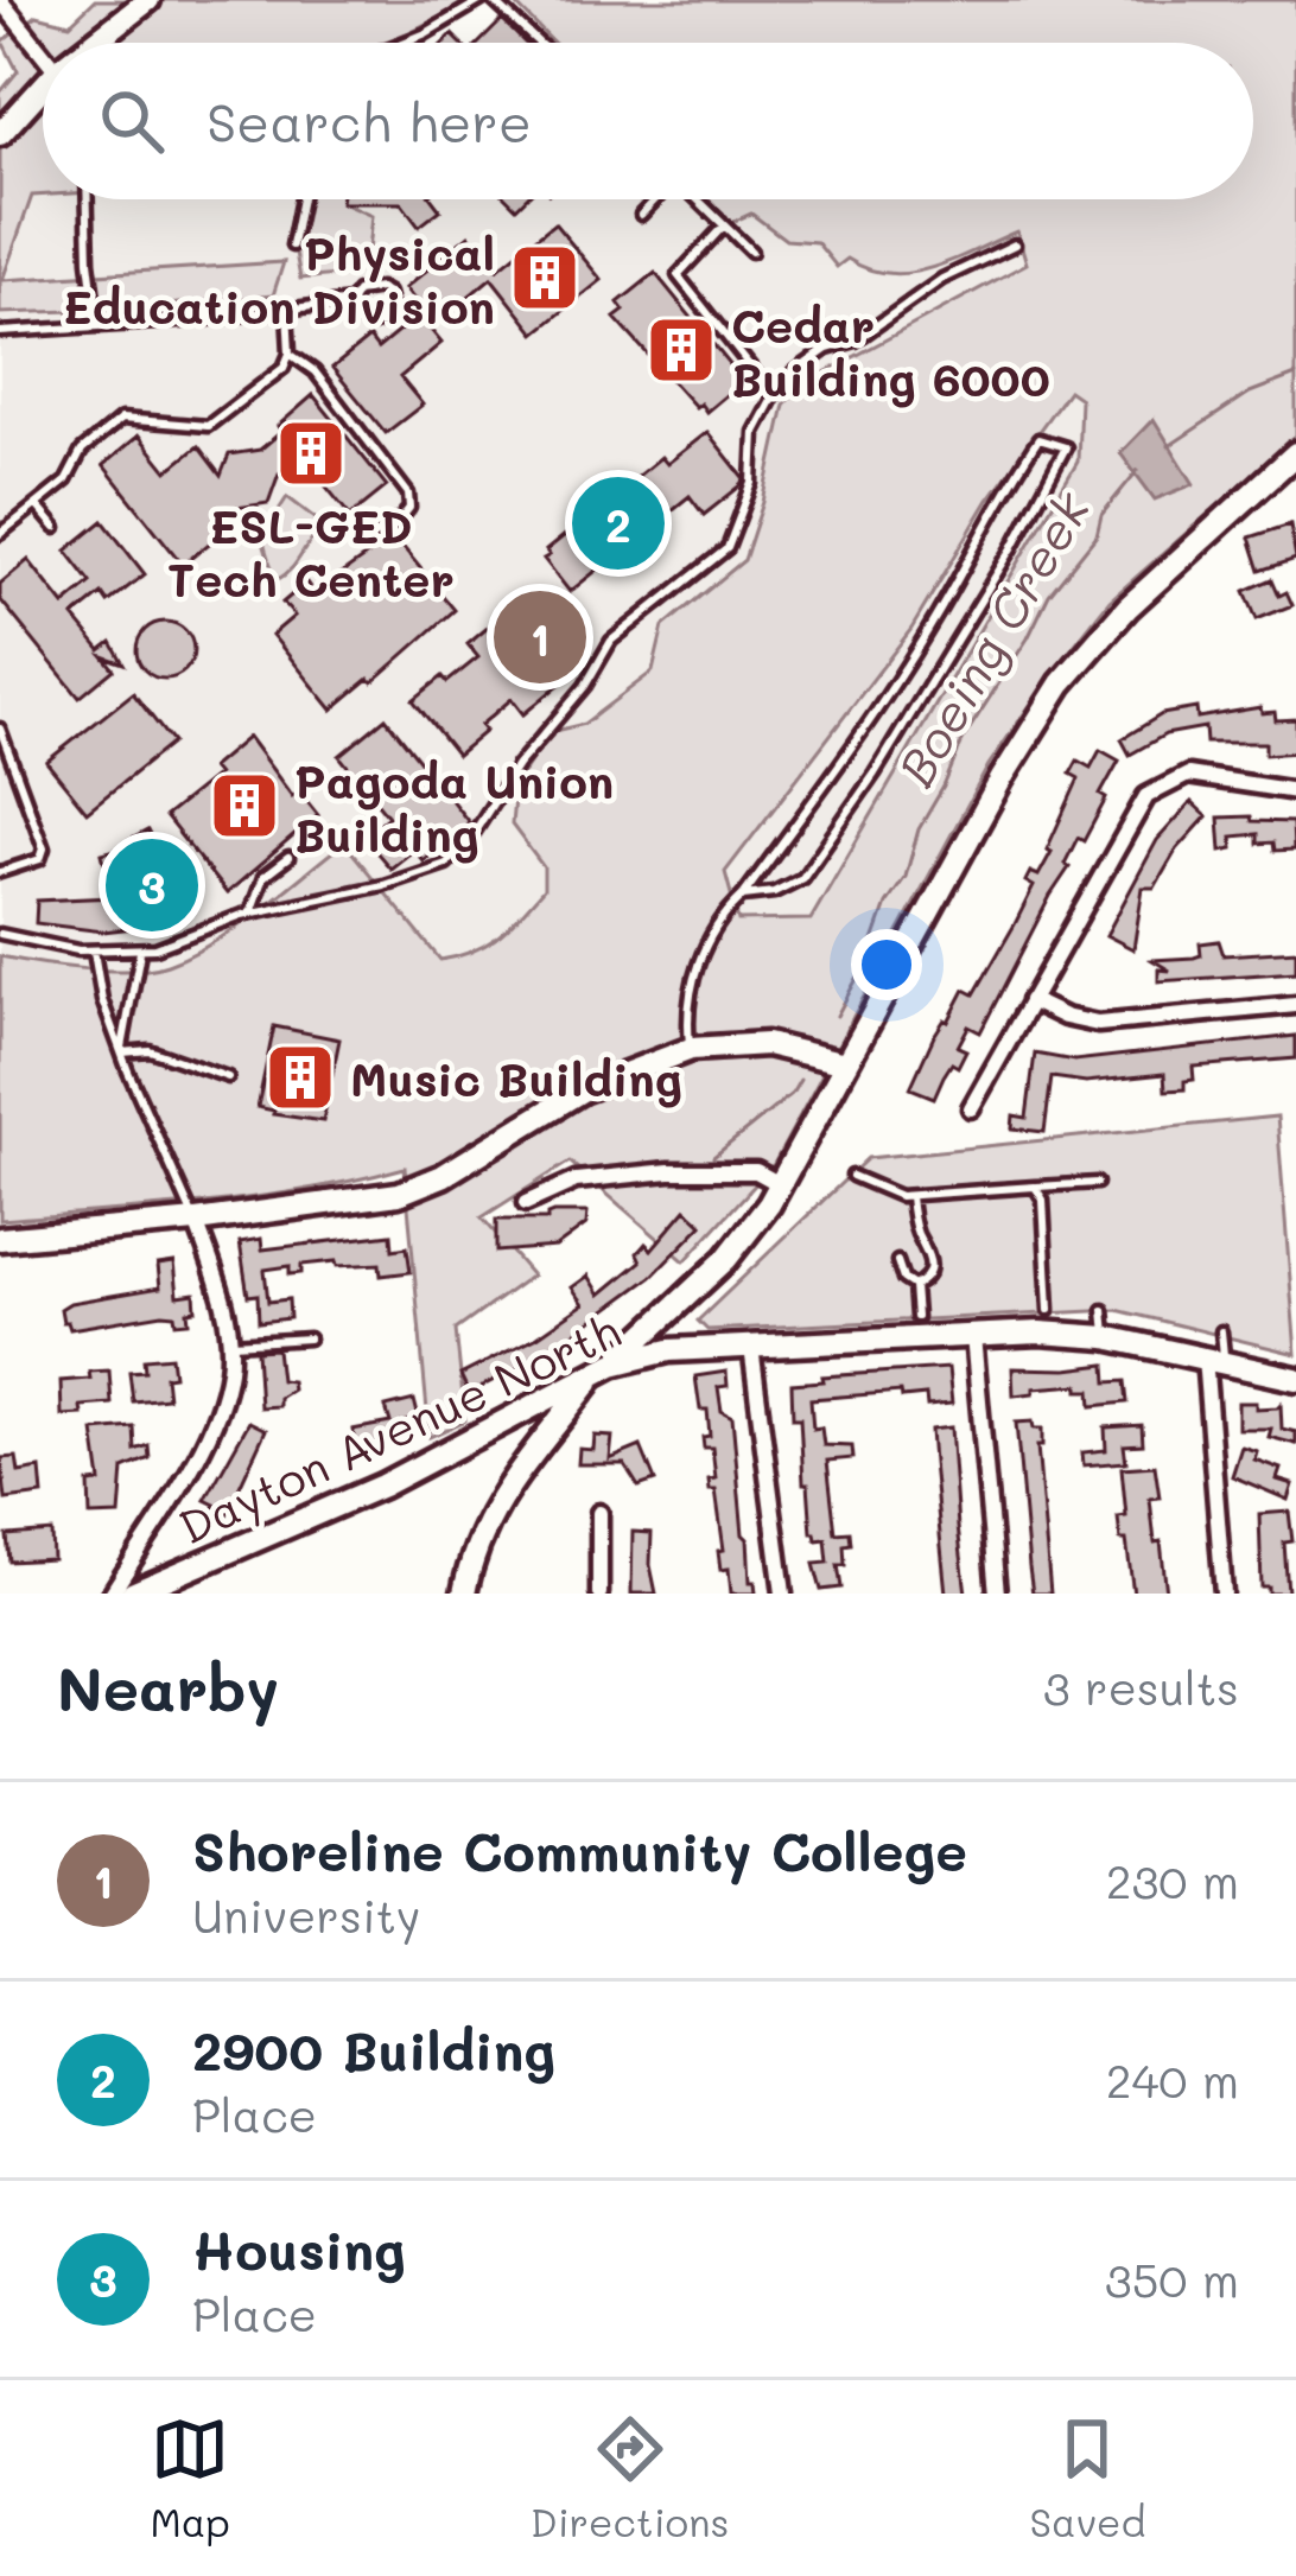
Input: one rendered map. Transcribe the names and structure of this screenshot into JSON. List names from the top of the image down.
{
  "streets": {
    "street": ["Dayton Avenue North"]
  },
  "water": ["Boeing Creek"],
  "places": {
    "building": [
      "Physical Education Division",
      "Cedar Building 6000",
      "ESL-GED Tech Center",
      "Pagoda Union Building",
      "Music Building"
    ]
  },
  "page": {
    "search": "Search here",
    "pins": ["2", "1", "3"],
    "heading": ["Nearby", "3 results"],
    "list": [
      {
        "mark": "1",
        "name": "Shoreline Community College",
        "note": "University",
        "value": "230 m"
      },
      {
        "mark": "2",
        "name": "2900 Building",
        "note": "Place",
        "value": "240 m"
      },
      {
        "mark": "3",
        "name": "Housing",
        "note": "Place",
        "value": "350 m"
      }
    ],
    "nav": ["Map", "Directions", "Saved"]
  }
}
